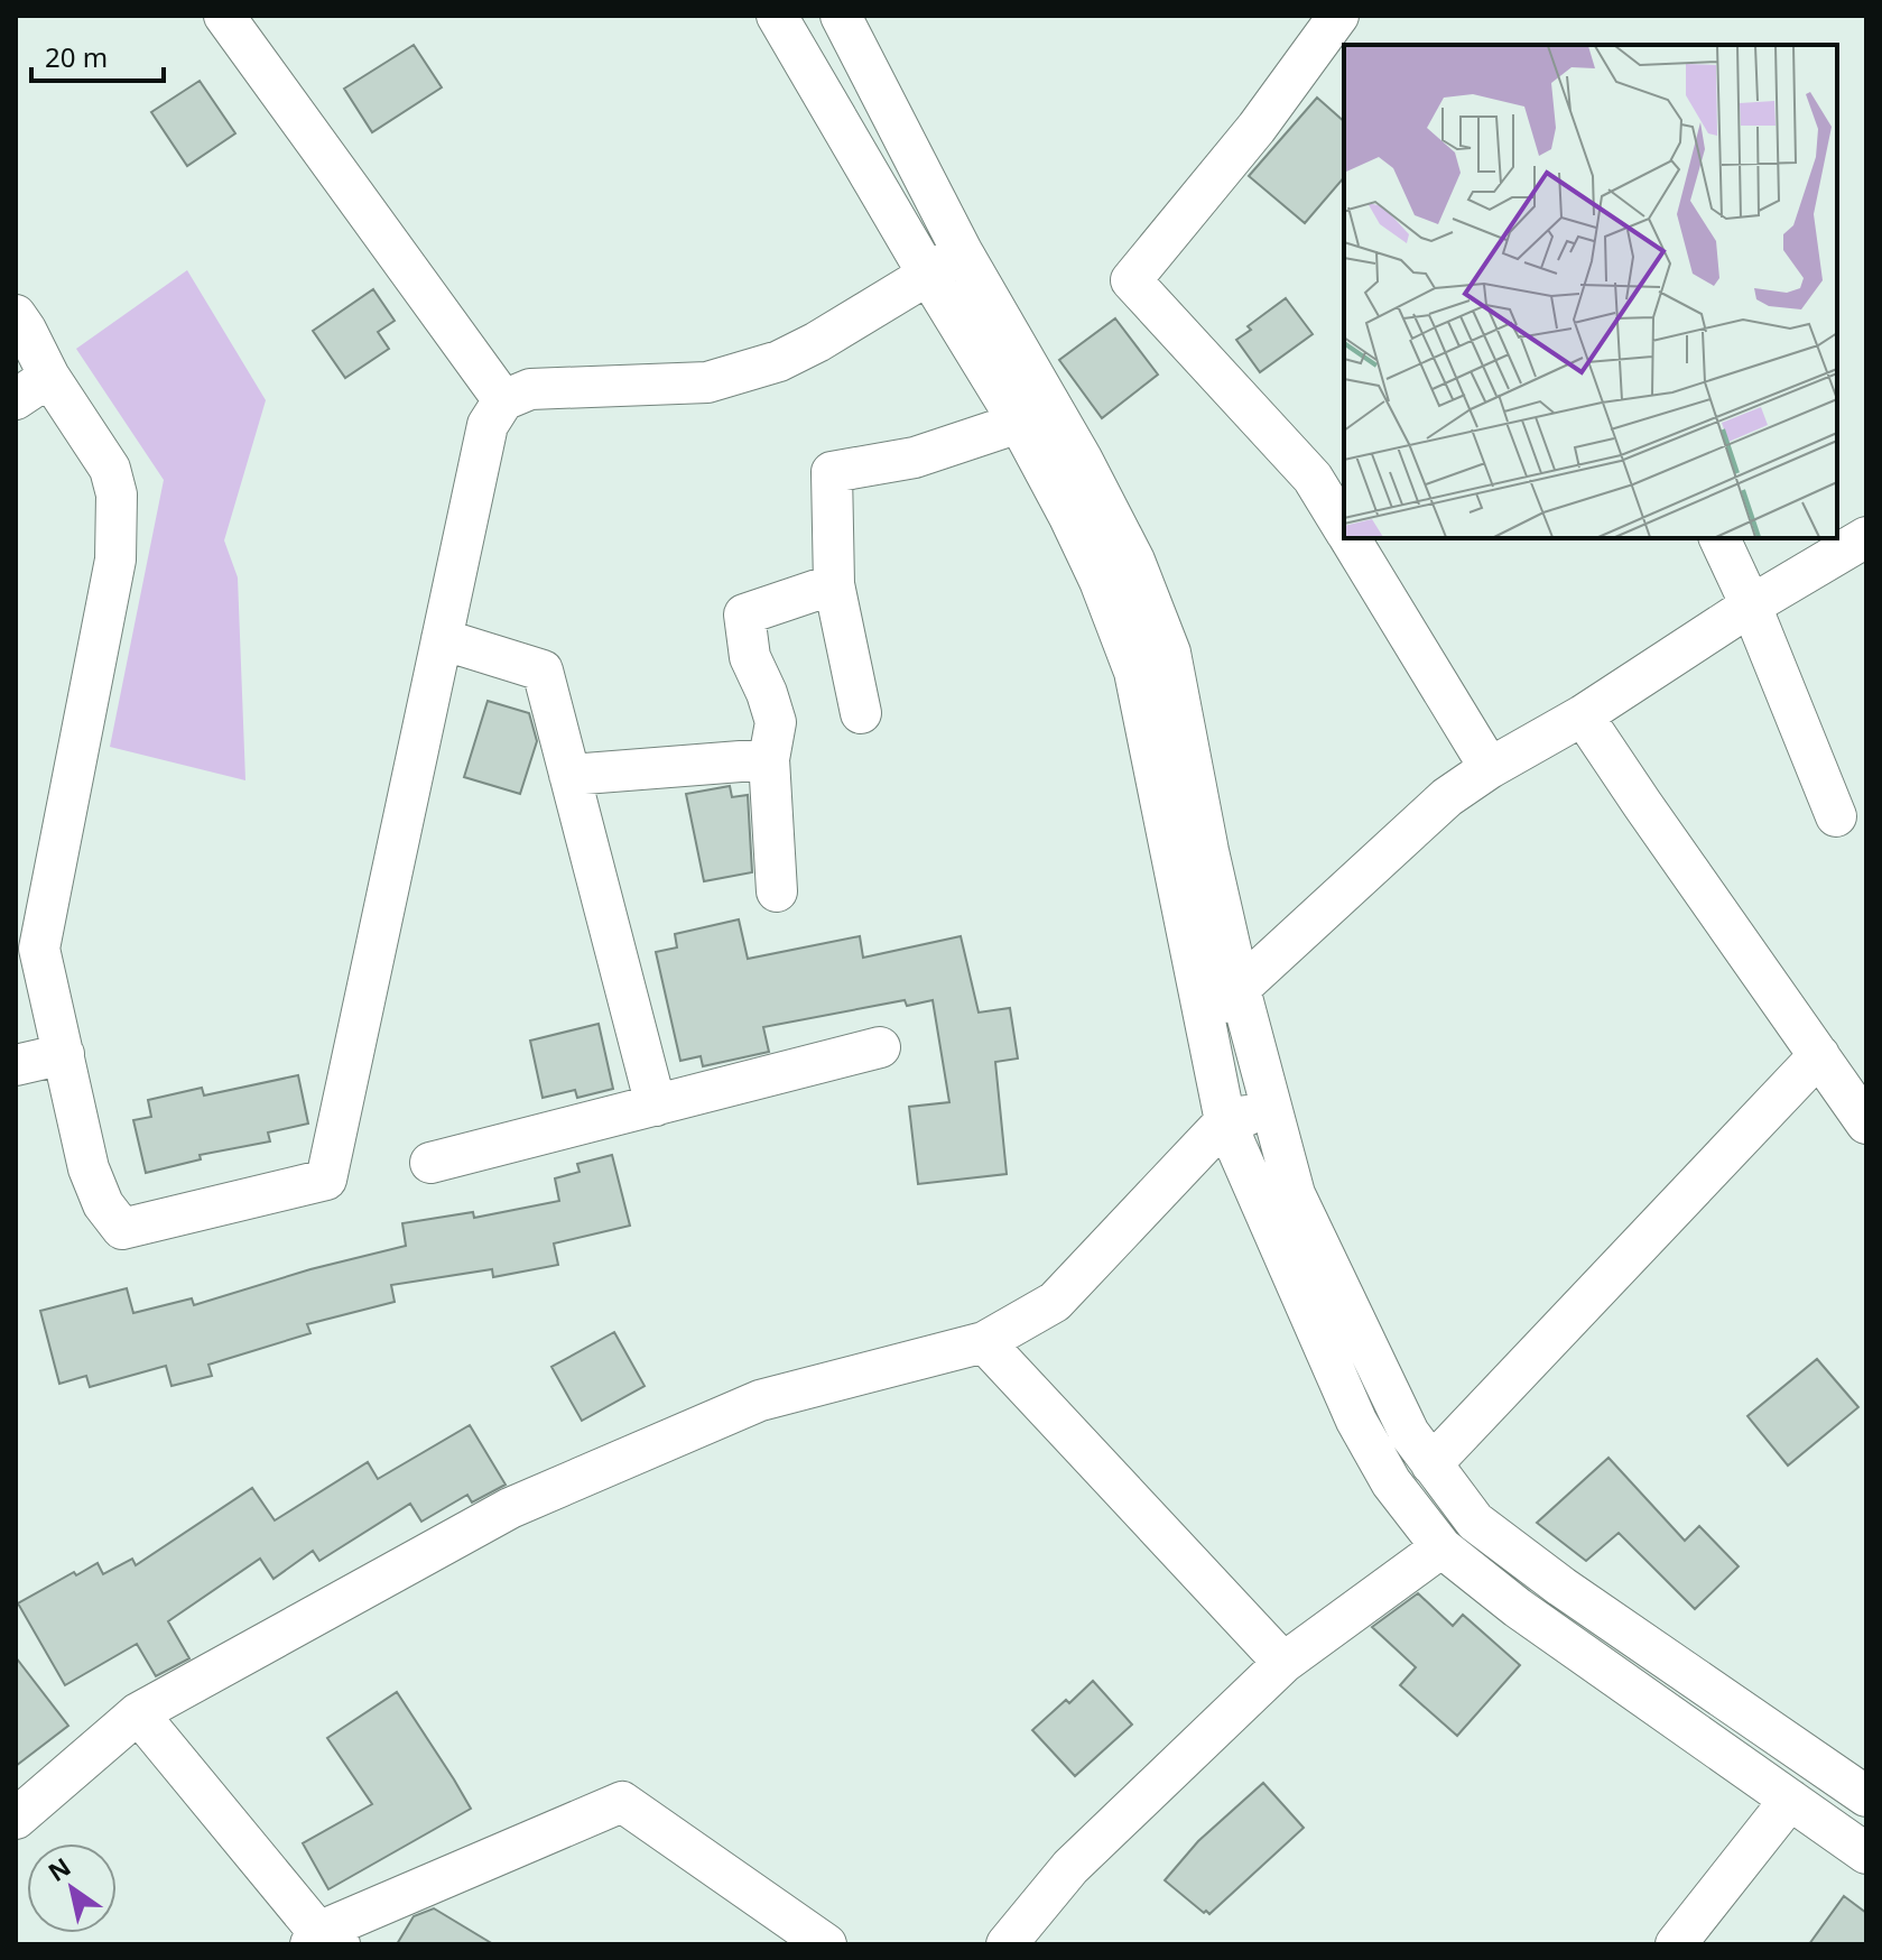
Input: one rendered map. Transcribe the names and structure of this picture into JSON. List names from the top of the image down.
{
  "scale_bar": "20 m",
  "north": "top left"
}
